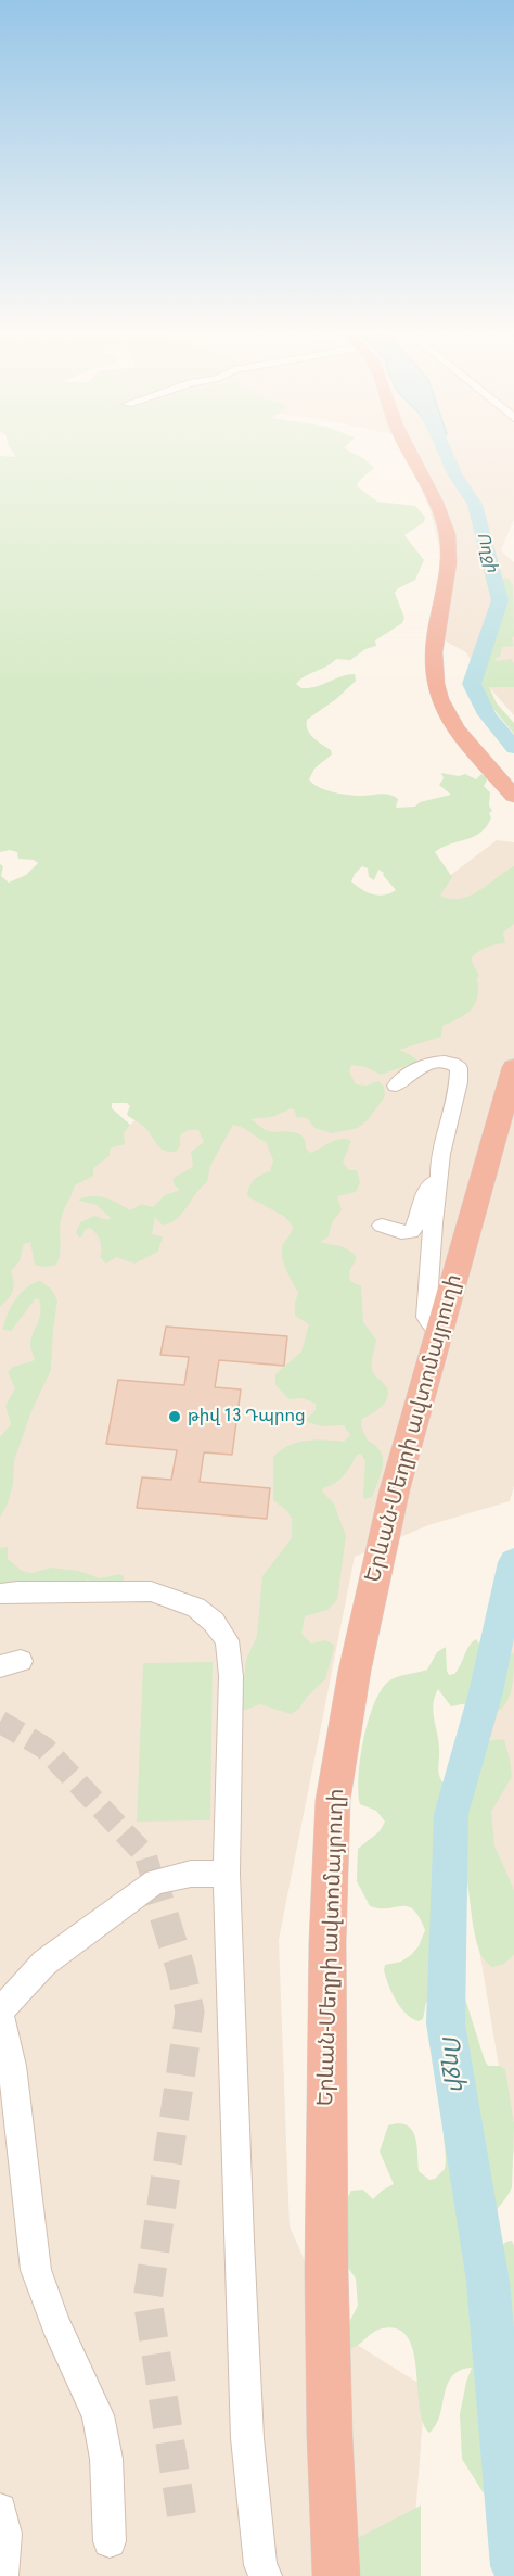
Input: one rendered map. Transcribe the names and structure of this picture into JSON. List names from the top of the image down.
{
  "streets": {
    "highway": ["Երևան-Մեղրի ավտոմայրուղի"]
  },
  "water": ["Ողջի"],
  "places": ["թիվ 13 Դպրոց"]
}
